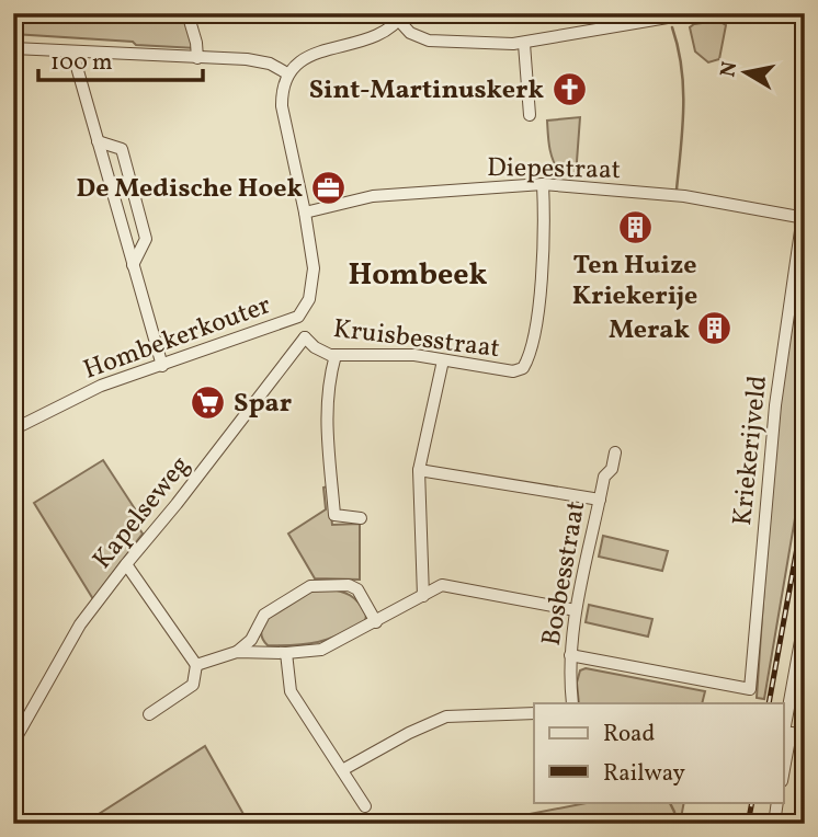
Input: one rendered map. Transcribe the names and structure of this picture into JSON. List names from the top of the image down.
{
  "streets": {
    "street": [
      "Diepestraat",
      "Hombekerkouter",
      "Kruisbesstraat",
      "Kriekerijveld",
      "Kapelseweg",
      "Bosbesstraat"
    ]
  },
  "crossings": [
    ["Diepestraat", "Hombekerkouter"],
    ["Diepestraat", "Kruisbesstraat"],
    ["Diepestraat", "Kriekerijveld"],
    ["Kruisbesstraat", "Kapelseweg"],
    ["Kriekerijveld", "Bosbesstraat"]
  ],
  "districts": ["Hombeek"],
  "places": {
    "church": ["Sint-Martinuskerk"],
    "office": ["De Medische Hoek"],
    "building": ["Ten Huize Kriekerije", "Merak"],
    "supermarket": ["Spar"]
  },
  "legend": ["Road", "Railway"],
  "scale_bar": "100 m",
  "north": "left"
}
